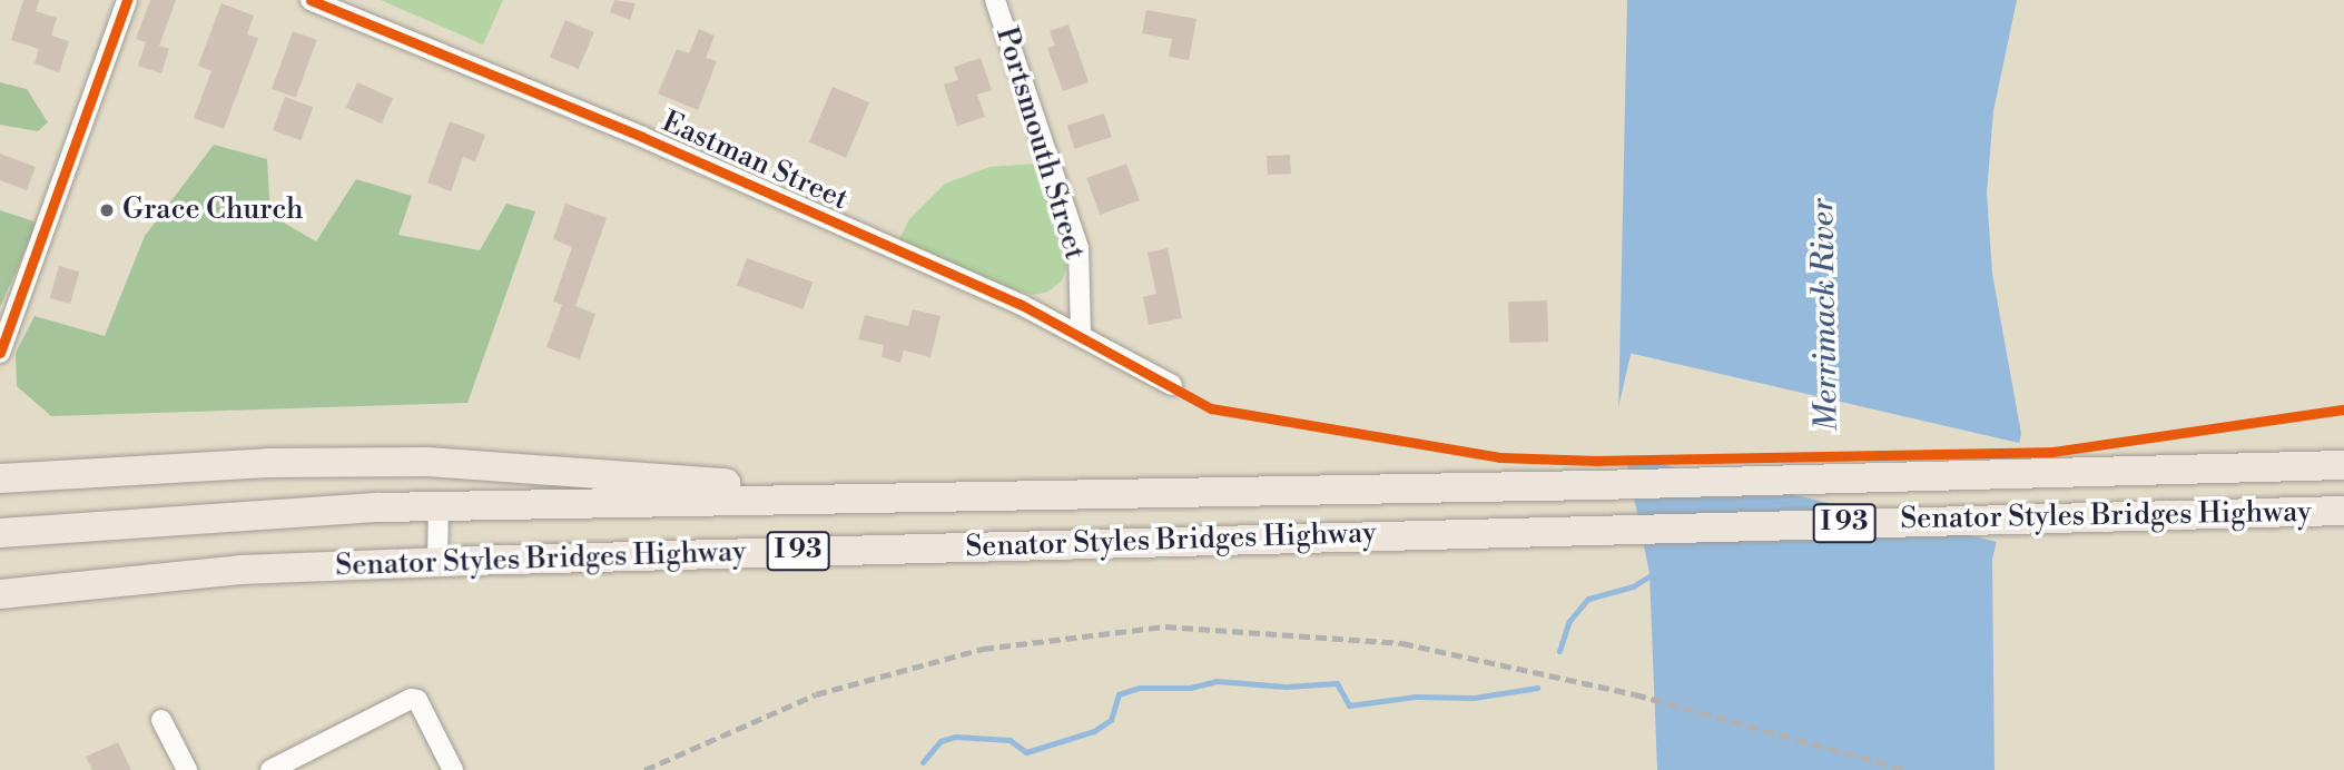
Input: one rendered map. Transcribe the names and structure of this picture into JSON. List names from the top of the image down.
{
  "streets": {
    "highway": ["Senator Styles Bridges Highway", "I 93"],
    "street": ["Portsmouth Street", "Eastman Street"]
  },
  "crossings": [
    ["Portsmouth Street", "Eastman Street"]
  ],
  "water": ["Merrimack River"],
  "places": ["Grace Church"]
}
